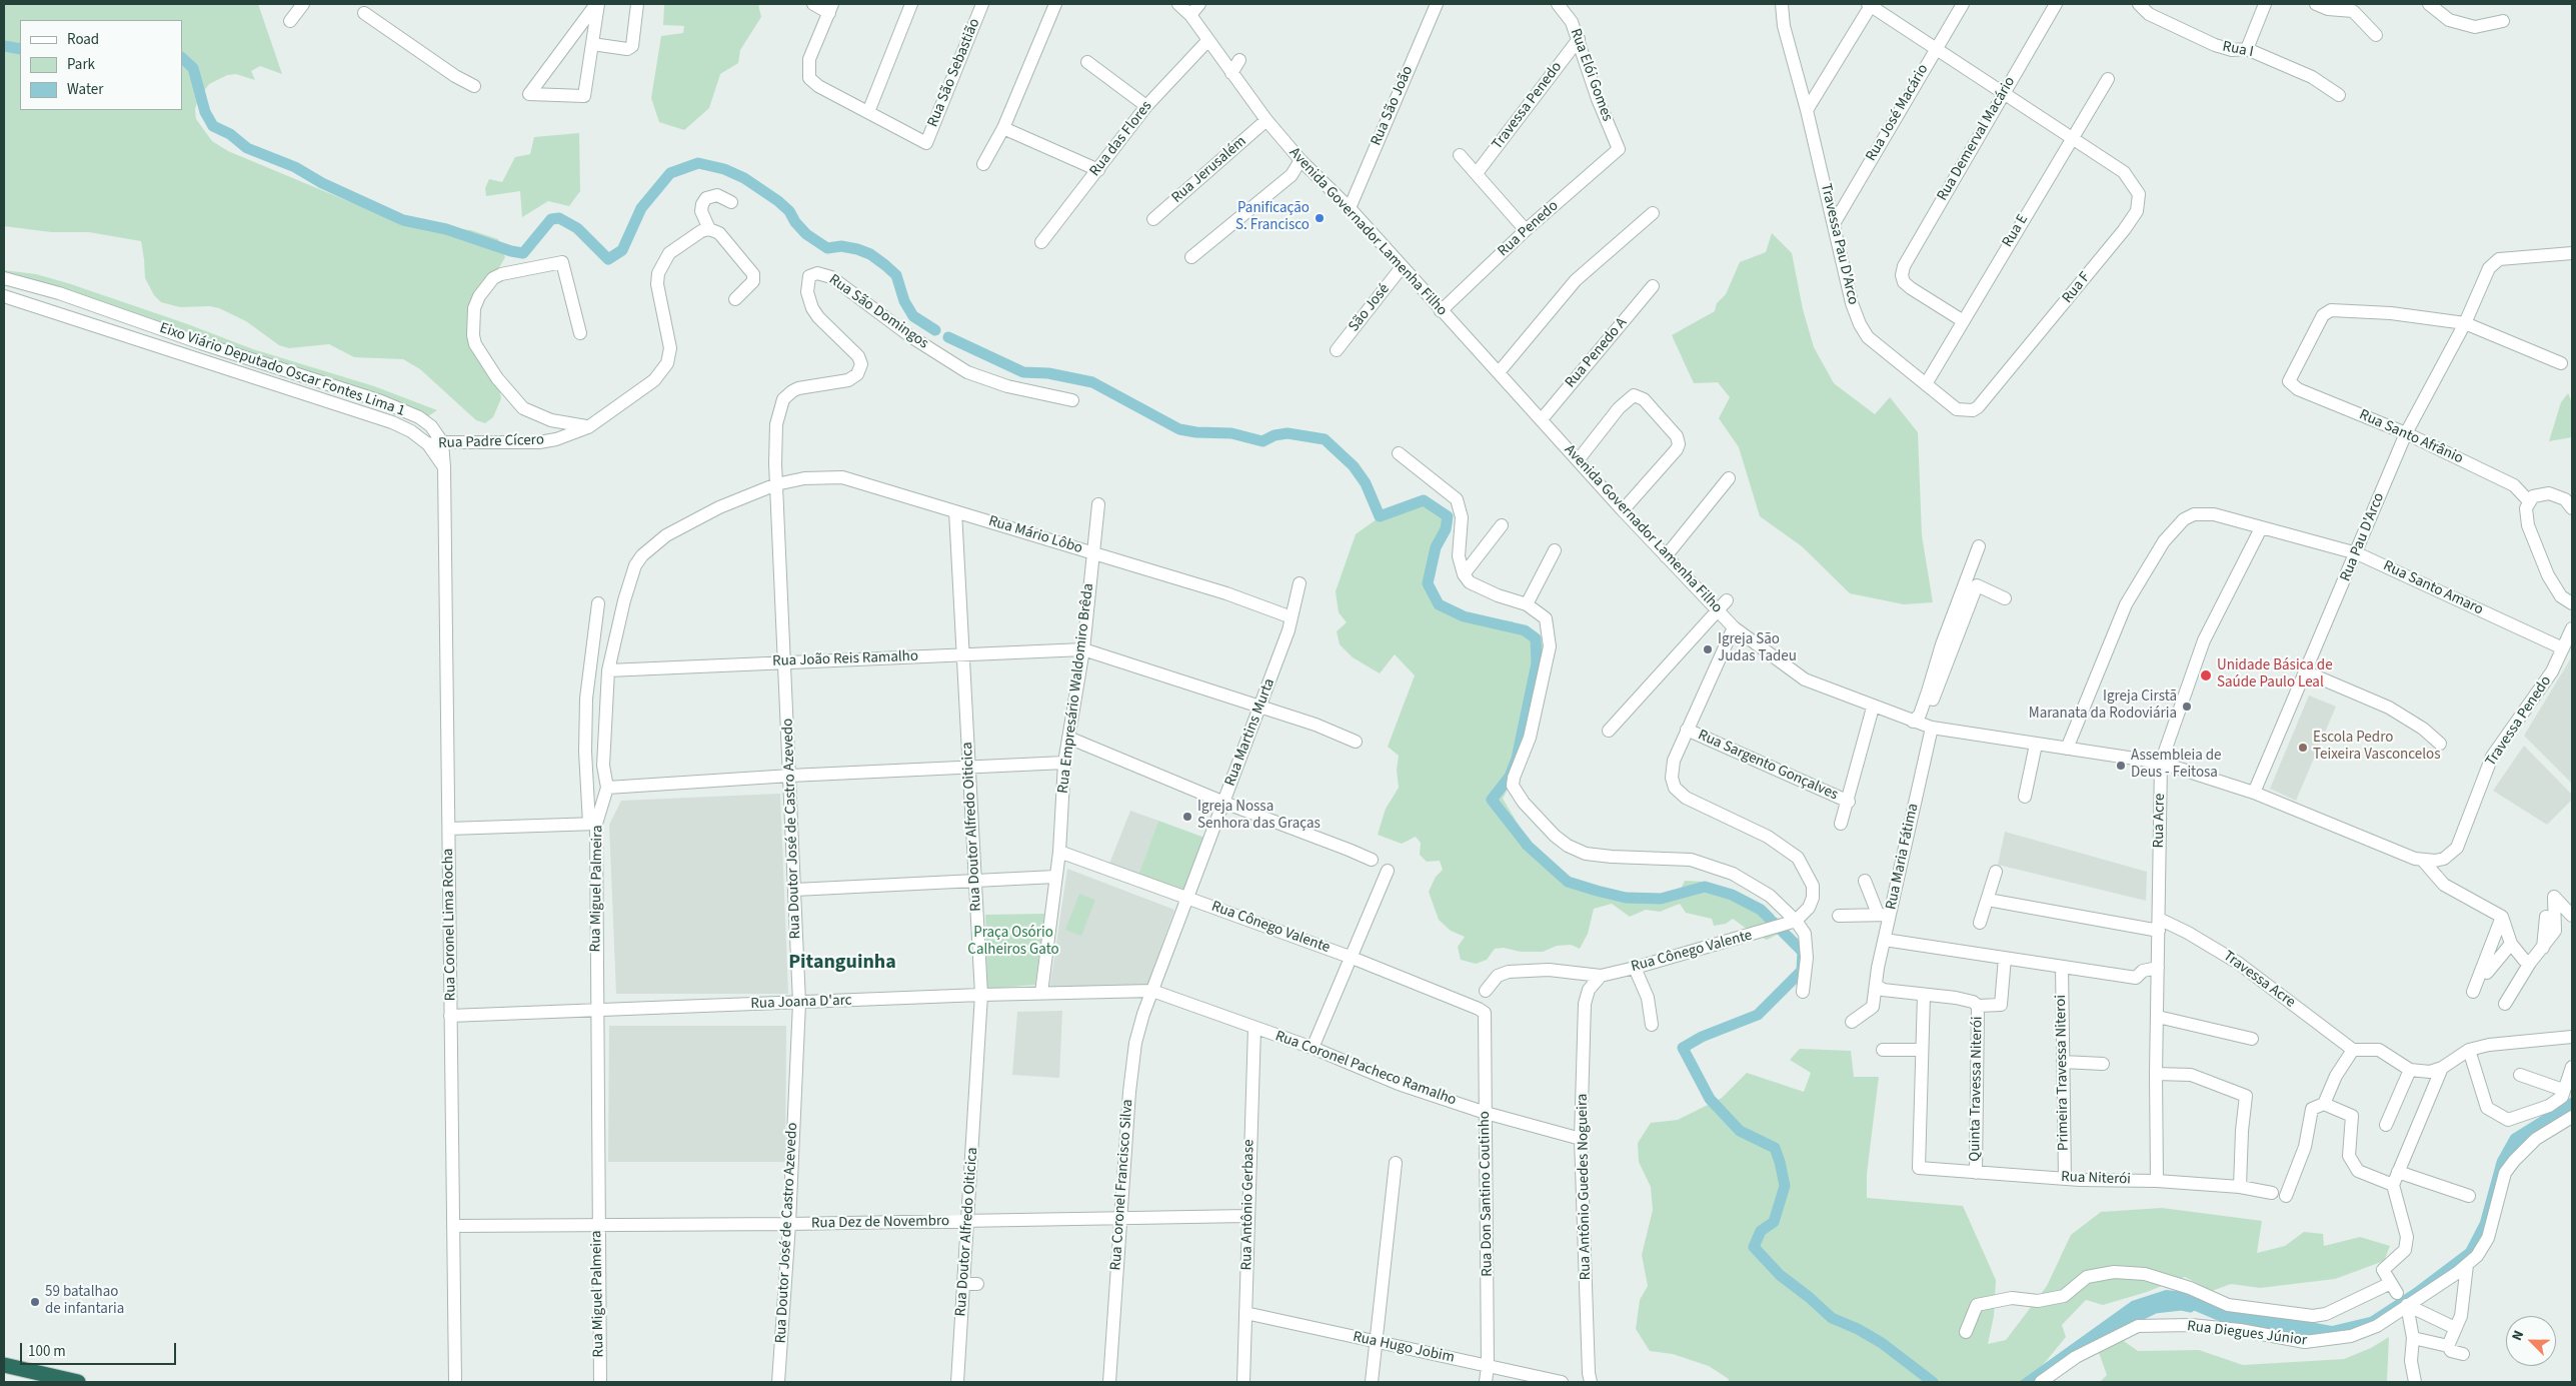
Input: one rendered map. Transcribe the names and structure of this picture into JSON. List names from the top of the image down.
{
  "streets": {
    "street": [
      "Rua I",
      "Rua São Sebastião",
      "Rua Elói Gomes",
      "Rua São João",
      "Travessa Penedo",
      "Rua José Macário",
      "Rua das Flores",
      "Rua Demerval Macário",
      "Rua Jerusalém",
      "Rua Penedo",
      "Rua E",
      "Avenida Governador Lamenha Filho",
      "Travessa Pau D'Arco",
      "Rua F",
      "São José",
      "Rua São Domingos",
      "Rua Penedo A",
      "Eixo Viário Deputado Oscar Fontes Lima 1",
      "Rua Santo Afrânio",
      "Rua Padre Cícero",
      "Rua Mário Lôbo",
      "Rua Pau D'Arco",
      "Rua Santo Amaro",
      "Rua João Reis Ramalho",
      "Rua Empresário Waldomiro Brêda",
      "Rua Martins Murta",
      "Rua Sargento Gonçalves",
      "Rua Acre",
      "Rua Doutor Alfredo Oiticica",
      "Rua Doutor José de Castro Azevedo",
      "Rua Maria Fátima",
      "Rua Miguel Palmeira",
      "Rua Coronel Lima Rocha",
      "Rua Cônego Valente",
      "Travessa Acre",
      "Rua Joana D'arc",
      "Rua Coronel Pacheco Ramalho",
      "Primeira Travessa Niteroi",
      "Quinta Travessa Niterói",
      "Rua Niterói",
      "Rua Coronel Francisco Silva",
      "Rua Antônio Guedes Nogueira",
      "Rua Don Santino Coutinho",
      "Rua Antônio Gerbase",
      "Rua Dez de Novembro",
      "Rua Diegues Júnior",
      "Rua Hugo Jobim"
    ]
  },
  "crossings": [
    ["Rua Elói Gomes", "Travessa Penedo"],
    ["Rua Elói Gomes", "Rua Penedo"],
    ["Rua São João", "Avenida Governador Lamenha Filho"],
    ["Travessa Penedo", "Avenida Governador Lamenha Filho"],
    ["Travessa Penedo", "Rua Santo Amaro"],
    ["Rua José Macário", "Travessa Pau D'Arco"],
    ["Rua José Macário", "Rua F"],
    ["Rua das Flores", "Avenida Governador Lamenha Filho"],
    ["Rua Demerval Macário", "Rua E"],
    ["Rua Demerval Macário", "Rua F"],
    ["Rua Jerusalém", "Avenida Governador Lamenha Filho"],
    ["Rua Penedo", "Avenida Governador Lamenha Filho"],
    ["Rua E", "Travessa Pau D'Arco"],
    ["Rua E", "Rua F"],
    ["Avenida Governador Lamenha Filho", "São José"],
    ["Avenida Governador Lamenha Filho", "Rua Penedo A"],
    ["Avenida Governador Lamenha Filho", "Rua Pau D'Arco"],
    ["Avenida Governador Lamenha Filho", "Rua Santo Amaro"],
    ["Avenida Governador Lamenha Filho", "Rua Acre"],
    ["Avenida Governador Lamenha Filho", "Rua Maria Fátima"],
    ["Travessa Pau D'Arco", "Rua F"],
    ["Rua São Domingos", "Rua Mário Lôbo"],
    ["Rua São Domingos", "Rua Doutor José de Castro Azevedo"],
    ["Rua São Domingos", "Rua Miguel Palmeira"],
    ["Eixo Viário Deputado Oscar Fontes Lima 1", "Rua Padre Cícero"],
    ["Eixo Viário Deputado Oscar Fontes Lima 1", "Rua Coronel Lima Rocha"],
    ["Rua Santo Afrânio", "Rua Pau D'Arco"],
    ["Rua Mário Lôbo", "Rua Empresário Waldomiro Brêda"],
    ["Rua Mário Lôbo", "Rua Martins Murta"],
    ["Rua Mário Lôbo", "Rua Doutor Alfredo Oiticica"],
    ["Rua Mário Lôbo", "Rua Doutor José de Castro Azevedo"],
    ["Rua Mário Lôbo", "Rua Miguel Palmeira"],
    ["Rua Pau D'Arco", "Rua Santo Amaro"],
    ["Rua Santo Amaro", "Rua Acre"],
    ["Rua João Reis Ramalho", "Rua Empresário Waldomiro Brêda"],
    ["Rua João Reis Ramalho", "Rua Doutor Alfredo Oiticica"],
    ["Rua João Reis Ramalho", "Rua Doutor José de Castro Azevedo"],
    ["Rua João Reis Ramalho", "Rua Miguel Palmeira"],
    ["Rua Empresário Waldomiro Brêda", "Rua Cônego Valente"],
    ["Rua Empresário Waldomiro Brêda", "Rua Joana D'arc"],
    ["Rua Martins Murta", "Rua Cônego Valente"],
    ["Rua Martins Murta", "Rua Joana D'arc"],
    ["Rua Martins Murta", "Rua Coronel Pacheco Ramalho"],
    ["Rua Martins Murta", "Rua Coronel Francisco Silva"],
    ["Rua Acre", "Travessa Acre"],
    ["Rua Acre", "Rua Niterói"],
    ["Rua Doutor Alfredo Oiticica", "Rua Joana D'arc"],
    ["Rua Doutor Alfredo Oiticica", "Rua Dez de Novembro"],
    ["Rua Doutor José de Castro Azevedo", "Rua Miguel Palmeira"],
    ["Rua Doutor José de Castro Azevedo", "Rua Joana D'arc"],
    ["Rua Doutor José de Castro Azevedo", "Rua Dez de Novembro"],
    ["Rua Miguel Palmeira", "Rua Joana D'arc"],
    ["Rua Miguel Palmeira", "Rua Dez de Novembro"],
    ["Rua Coronel Lima Rocha", "Rua Joana D'arc"],
    ["Rua Coronel Lima Rocha", "Rua Dez de Novembro"],
    ["Rua Cônego Valente", "Rua Antônio Guedes Nogueira"],
    ["Rua Cônego Valente", "Rua Don Santino Coutinho"],
    ["Rua Joana D'arc", "Rua Coronel Pacheco Ramalho"],
    ["Rua Joana D'arc", "Rua Coronel Francisco Silva"],
    ["Rua Coronel Pacheco Ramalho", "Rua Coronel Francisco Silva"],
    ["Rua Coronel Pacheco Ramalho", "Rua Antônio Guedes Nogueira"],
    ["Rua Coronel Pacheco Ramalho", "Rua Don Santino Coutinho"],
    ["Rua Coronel Pacheco Ramalho", "Rua Antônio Gerbase"],
    ["Primeira Travessa Niteroi", "Rua Niterói"],
    ["Quinta Travessa Niterói", "Rua Niterói"],
    ["Rua Coronel Francisco Silva", "Rua Dez de Novembro"],
    ["Rua Don Santino Coutinho", "Rua Hugo Jobim"],
    ["Rua Antônio Gerbase", "Rua Dez de Novembro"],
    ["Rua Antônio Gerbase", "Rua Hugo Jobim"]
  ],
  "districts": ["Pitanguinha"],
  "parks": ["Praça Osório Calheiros Gato"],
  "places": [
    "Panificação S. Francisco",
    "Igreja São Judas Tadeu",
    "Unidade Básica de Saúde Paulo Leal",
    "Igreja Cirstã Maranata da Rodoviária",
    "Escola Pedro Teixeira Vasconcelos",
    "Assembleia de Deus - Feitosa",
    "Igreja Nossa Senhora das Graças",
    "59 batalhao de infantaria"
  ],
  "legend": ["Road", "Park", "Water"],
  "scale_bar": "100 m",
  "north": "top left"
}
